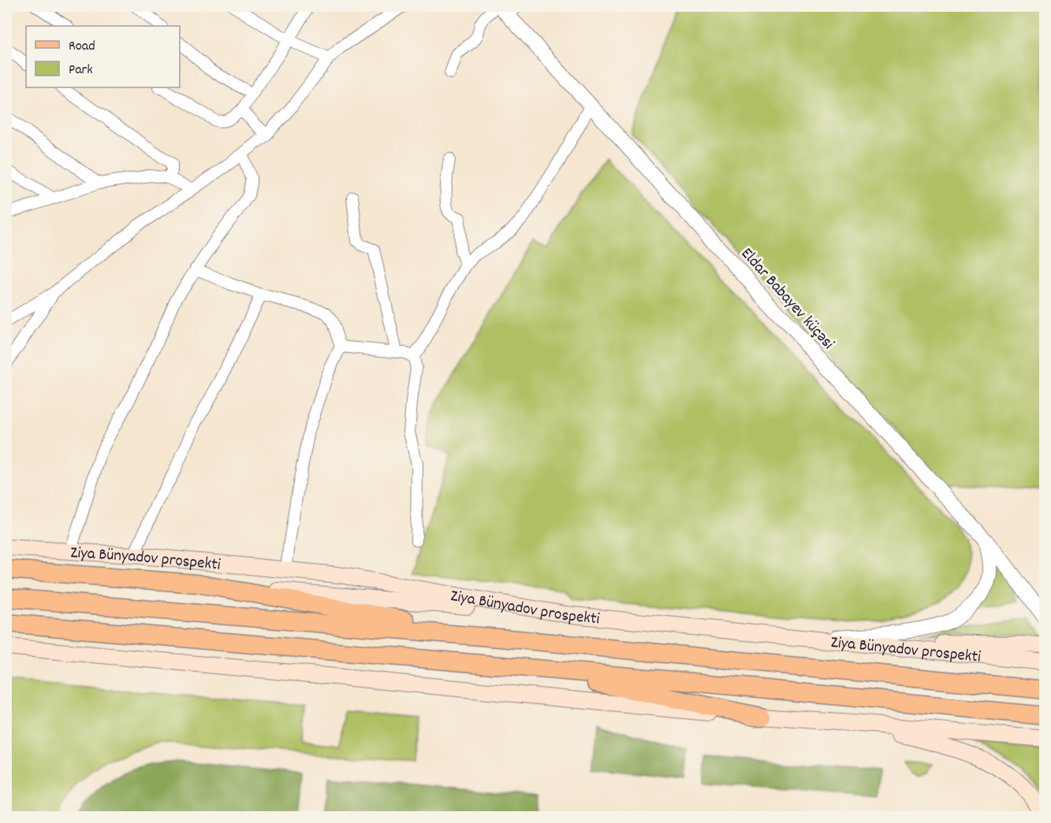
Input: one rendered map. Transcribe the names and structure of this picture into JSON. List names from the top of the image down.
{
  "streets": {
    "main road": ["Ziya Bünyadov prospekti"],
    "street": ["Eldar Babayev küçəsi"]
  },
  "legend": ["Road", "Park"]
}
